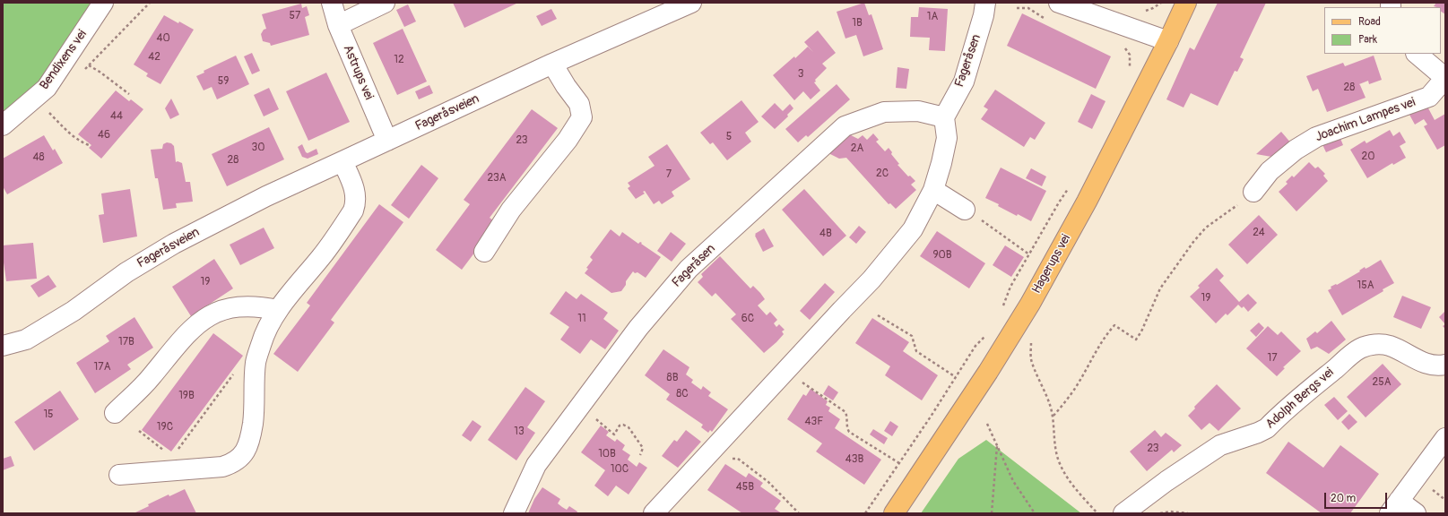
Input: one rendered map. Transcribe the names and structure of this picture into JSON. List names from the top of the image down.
{
  "streets": {
    "main road": ["Hagerups vei"],
    "street": [
      "Bendixens vei",
      "Fageråsen",
      "Astrups vei",
      "Fageråsveien",
      "Joachim Lampes vei",
      "Adolph Bergs vei"
    ]
  },
  "crossings": [
    ["Astrups vei", "Fageråsveien"]
  ],
  "house_numbers": [
    "57",
    "1A",
    "1B",
    "40",
    "42",
    "12",
    "3",
    "59",
    "28",
    "44",
    "46",
    "5",
    "23",
    "30",
    "2A",
    "20",
    "48",
    "28",
    "2C",
    "7",
    "23A",
    "24",
    "4B",
    "90B",
    "19",
    "15A",
    "19",
    "11",
    "6C",
    "17B",
    "17",
    "17A",
    "8B",
    "25A",
    "8C",
    "19B",
    "15",
    "43F",
    "19C",
    "13",
    "23",
    "10B",
    "43B",
    "10C",
    "45B"
  ],
  "legend": ["Road", "Park"],
  "scale_bar": "20 m"
}
